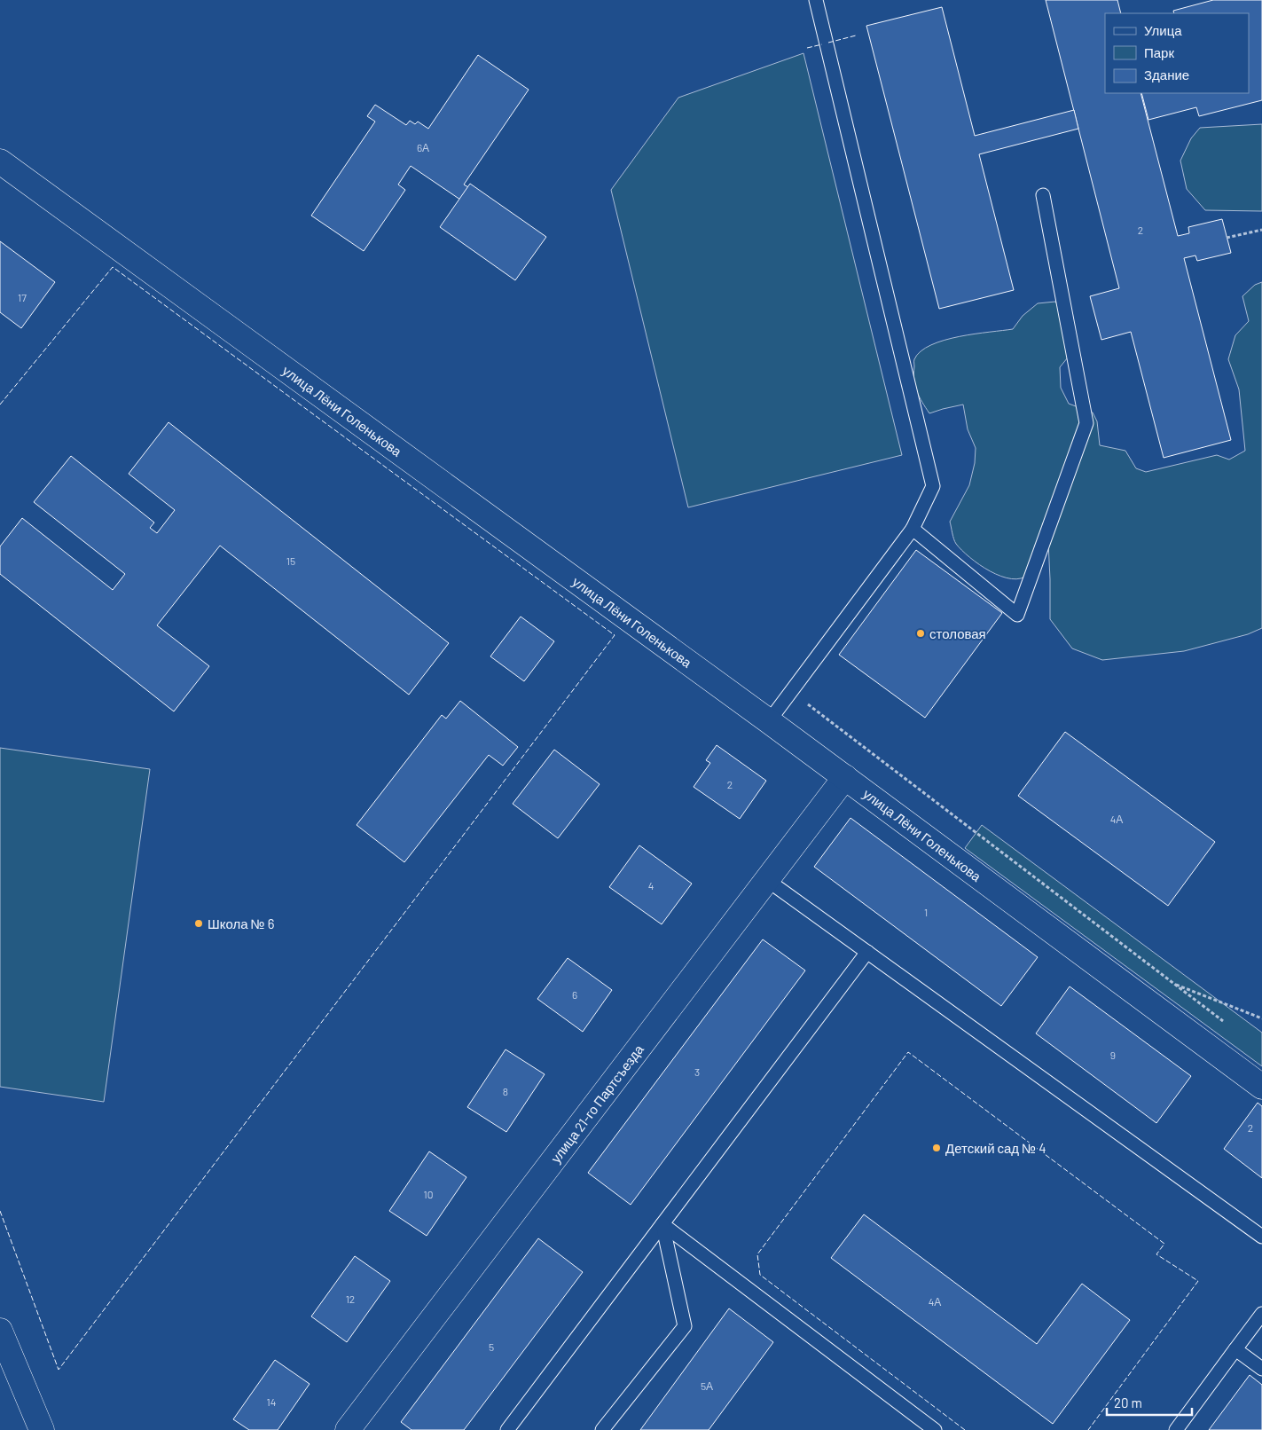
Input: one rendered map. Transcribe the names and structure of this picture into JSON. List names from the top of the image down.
{
  "streets": {
    "street": ["улица Лёни Голенькова", "улица 21-го Партсъезда"]
  },
  "crossings": [
    ["улица Лёни Голенькова", "улица 21-го Партсъезда"]
  ],
  "places": ["столовая", "Школа № 6", "Детский сад № 4"],
  "house_numbers": [
    "6А",
    "2",
    "17",
    "15",
    "2",
    "4А",
    "4",
    "1",
    "6",
    "9",
    "3",
    "8",
    "2",
    "10",
    "12",
    "4А",
    "5",
    "5А",
    "14"
  ],
  "legend": ["Улица", "Парк", "Здание"],
  "scale_bar": "20 m"
}
